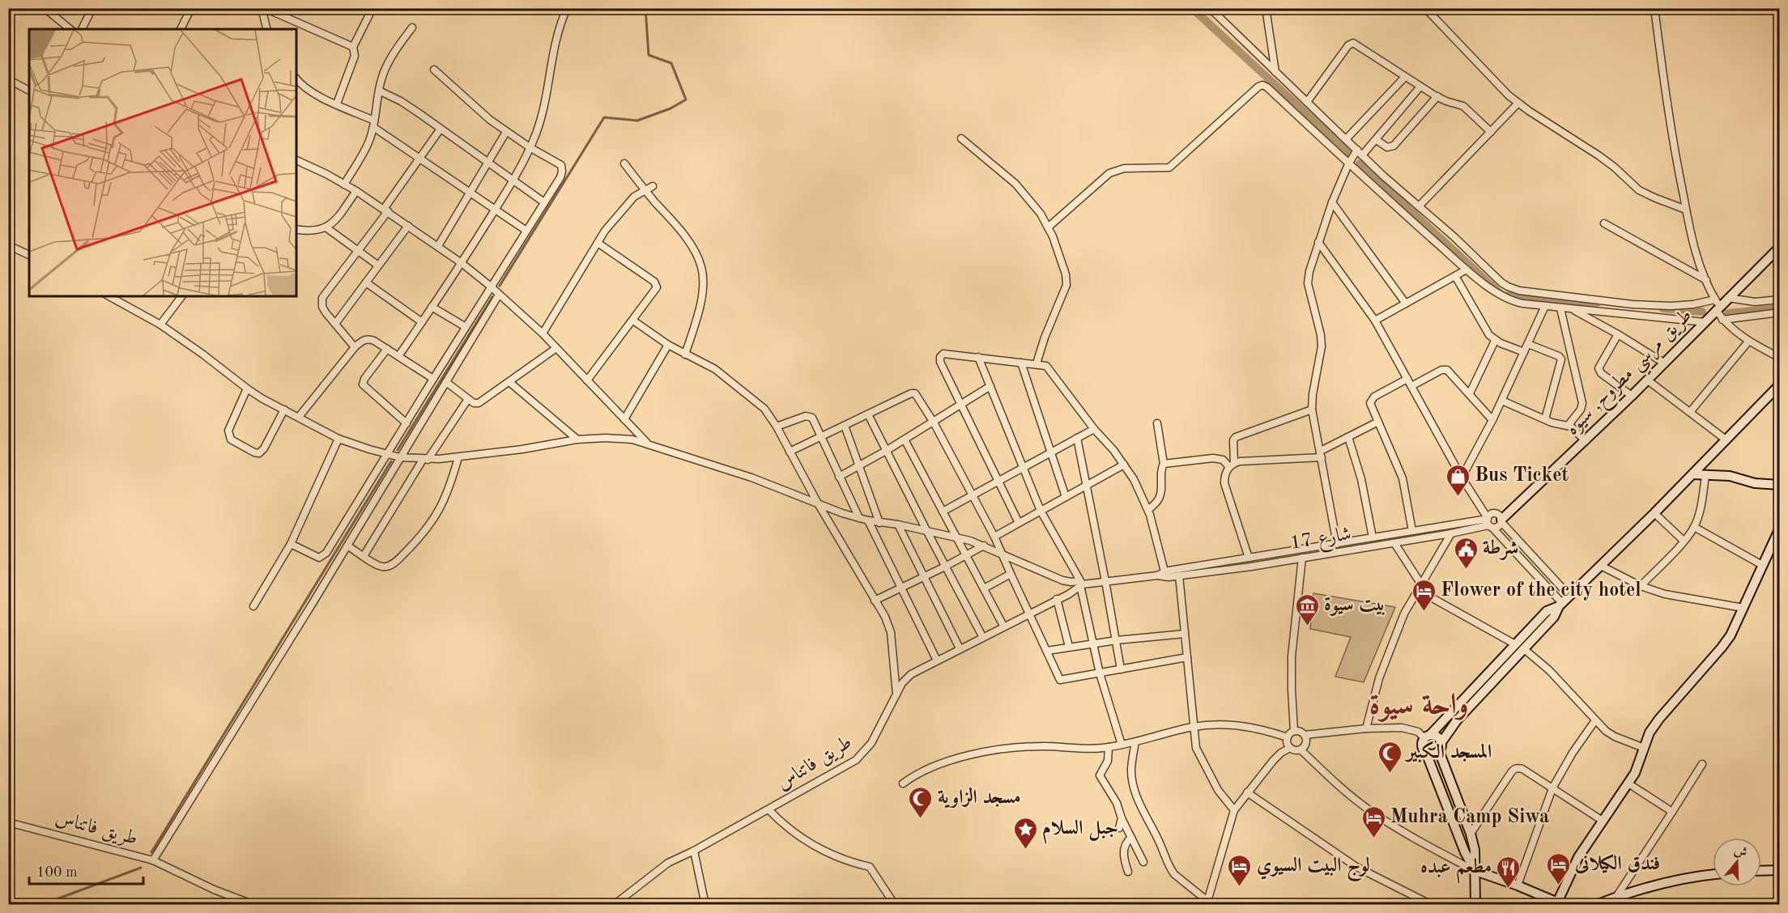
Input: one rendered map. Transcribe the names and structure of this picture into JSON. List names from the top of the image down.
{
  "streets": {
    "street": ["طريق مرسي مطروح, سيوه", "شارع 17", "طريق فاتناس"]
  },
  "crossings": [
    ["شارع 17", "طريق فاتناس"]
  ],
  "districts": ["واحة سيوة"],
  "places": {
    "shop": ["Bus Ticket"],
    "public building": ["شرطة"],
    "hotel": [
      "Flower of the city hotel",
      "Muhra Camp Siwa",
      "فندق الكيلانى",
      "لوج البيت السيوي"
    ],
    "museum": ["بيت سيوة"],
    "mosque": ["المسجد الكبير", "مسجد الزاوية"],
    "place": ["جبل السلام"],
    "restaurant": ["مطعم عبده"]
  },
  "scale_bar": "100 m",
  "north": "top"
}
